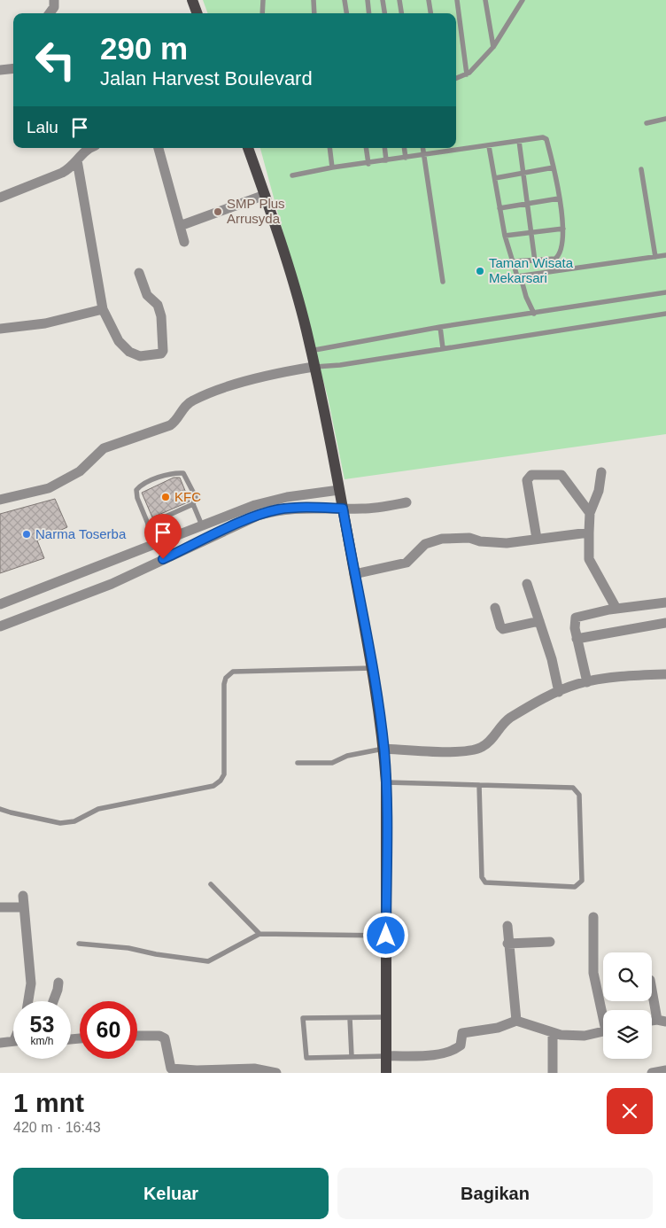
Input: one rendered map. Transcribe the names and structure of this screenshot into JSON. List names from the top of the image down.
{
  "places": [
    "SMP Plus Arrusyda",
    "Taman Wisata Mekarsari",
    "KFC",
    "Narma Toserba"
  ],
  "page": {
    "turn": ["290 m", "Jalan Harvest Boulevard"],
    "then": "Lalu",
    "speed": "53 km/h",
    "limit": "60",
    "heading": ["1 mnt", "420 m · 16:43"],
    "buttons": ["Keluar", "Bagikan"]
  }
}
